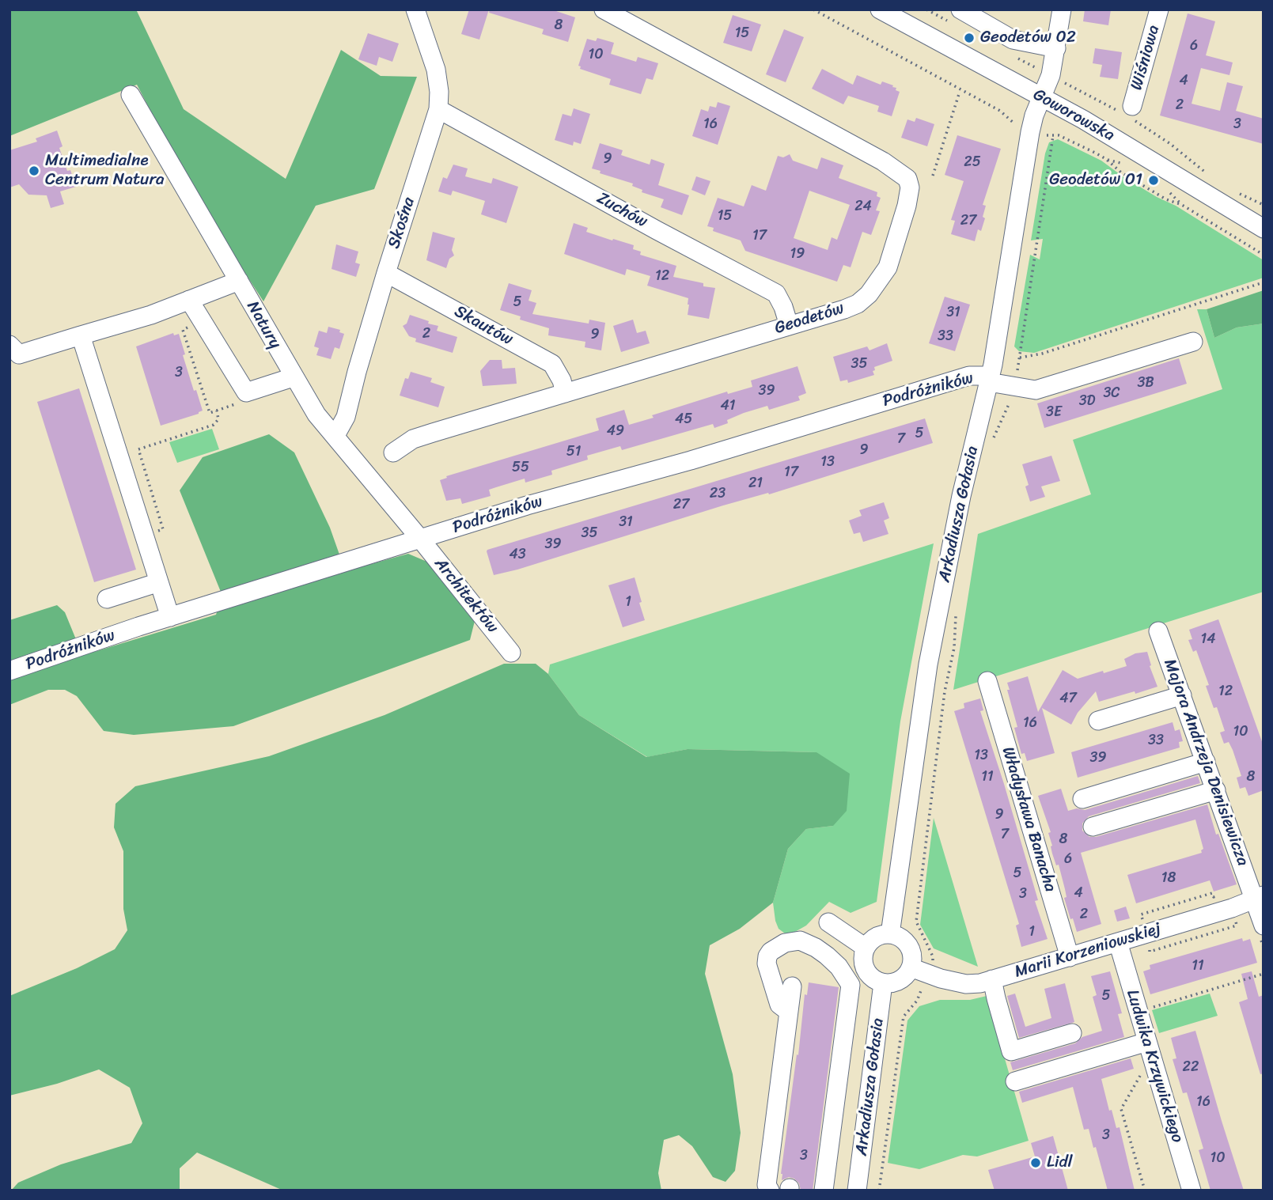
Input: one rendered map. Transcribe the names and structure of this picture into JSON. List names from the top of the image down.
{
  "streets": {
    "street": [
      "Wiśniowa",
      "Goworowska",
      "Zuchów",
      "Skośna",
      "Geodetów",
      "Natury",
      "Skautów",
      "Podróżników",
      "Arkadiusza Gołasia",
      "Architektów",
      "Majora Andrzeja Denisiewicza",
      "Władysława Banacha",
      "Marii Korzeniowskiej",
      "Ludwika Krzywickiego"
    ]
  },
  "crossings": [
    ["Goworowska", "Arkadiusza Gołasia"],
    ["Zuchów", "Skośna"],
    ["Zuchów", "Geodetów"],
    ["Skośna", "Natury"],
    ["Skośna", "Skautów"],
    ["Geodetów", "Skautów"],
    ["Natury", "Podróżników"],
    ["Natury", "Architektów"],
    ["Podróżników", "Arkadiusza Gołasia"],
    ["Podróżników", "Architektów"],
    ["Arkadiusza Gołasia", "Marii Korzeniowskiej"],
    ["Majora Andrzeja Denisiewicza", "Marii Korzeniowskiej"],
    ["Władysława Banacha", "Marii Korzeniowskiej"],
    ["Marii Korzeniowskiej", "Ludwika Krzywickiego"]
  ],
  "places": [
    "Geodetów 02",
    "Multimedialne Centrum Natura",
    "Geodetów 01",
    "Lidl"
  ],
  "house_numbers": [
    "8",
    "15",
    "6",
    "10",
    "4",
    "2",
    "16",
    "3",
    "9",
    "25",
    "24",
    "15",
    "27",
    "17",
    "19",
    "12",
    "5",
    "31",
    "2",
    "9",
    "33",
    "35",
    "3",
    "3B",
    "39",
    "3C",
    "3D",
    "41",
    "3E",
    "45",
    "49",
    "5",
    "7",
    "9",
    "51",
    "13",
    "55",
    "17",
    "21",
    "23",
    "27",
    "31",
    "35",
    "39",
    "43",
    "1",
    "14",
    "12",
    "47",
    "16",
    "10",
    "33",
    "13",
    "39",
    "11",
    "8",
    "9",
    "7",
    "8",
    "6",
    "5",
    "18",
    "4",
    "3",
    "2",
    "1",
    "11",
    "5",
    "22",
    "16",
    "3",
    "3",
    "10"
  ]
}
